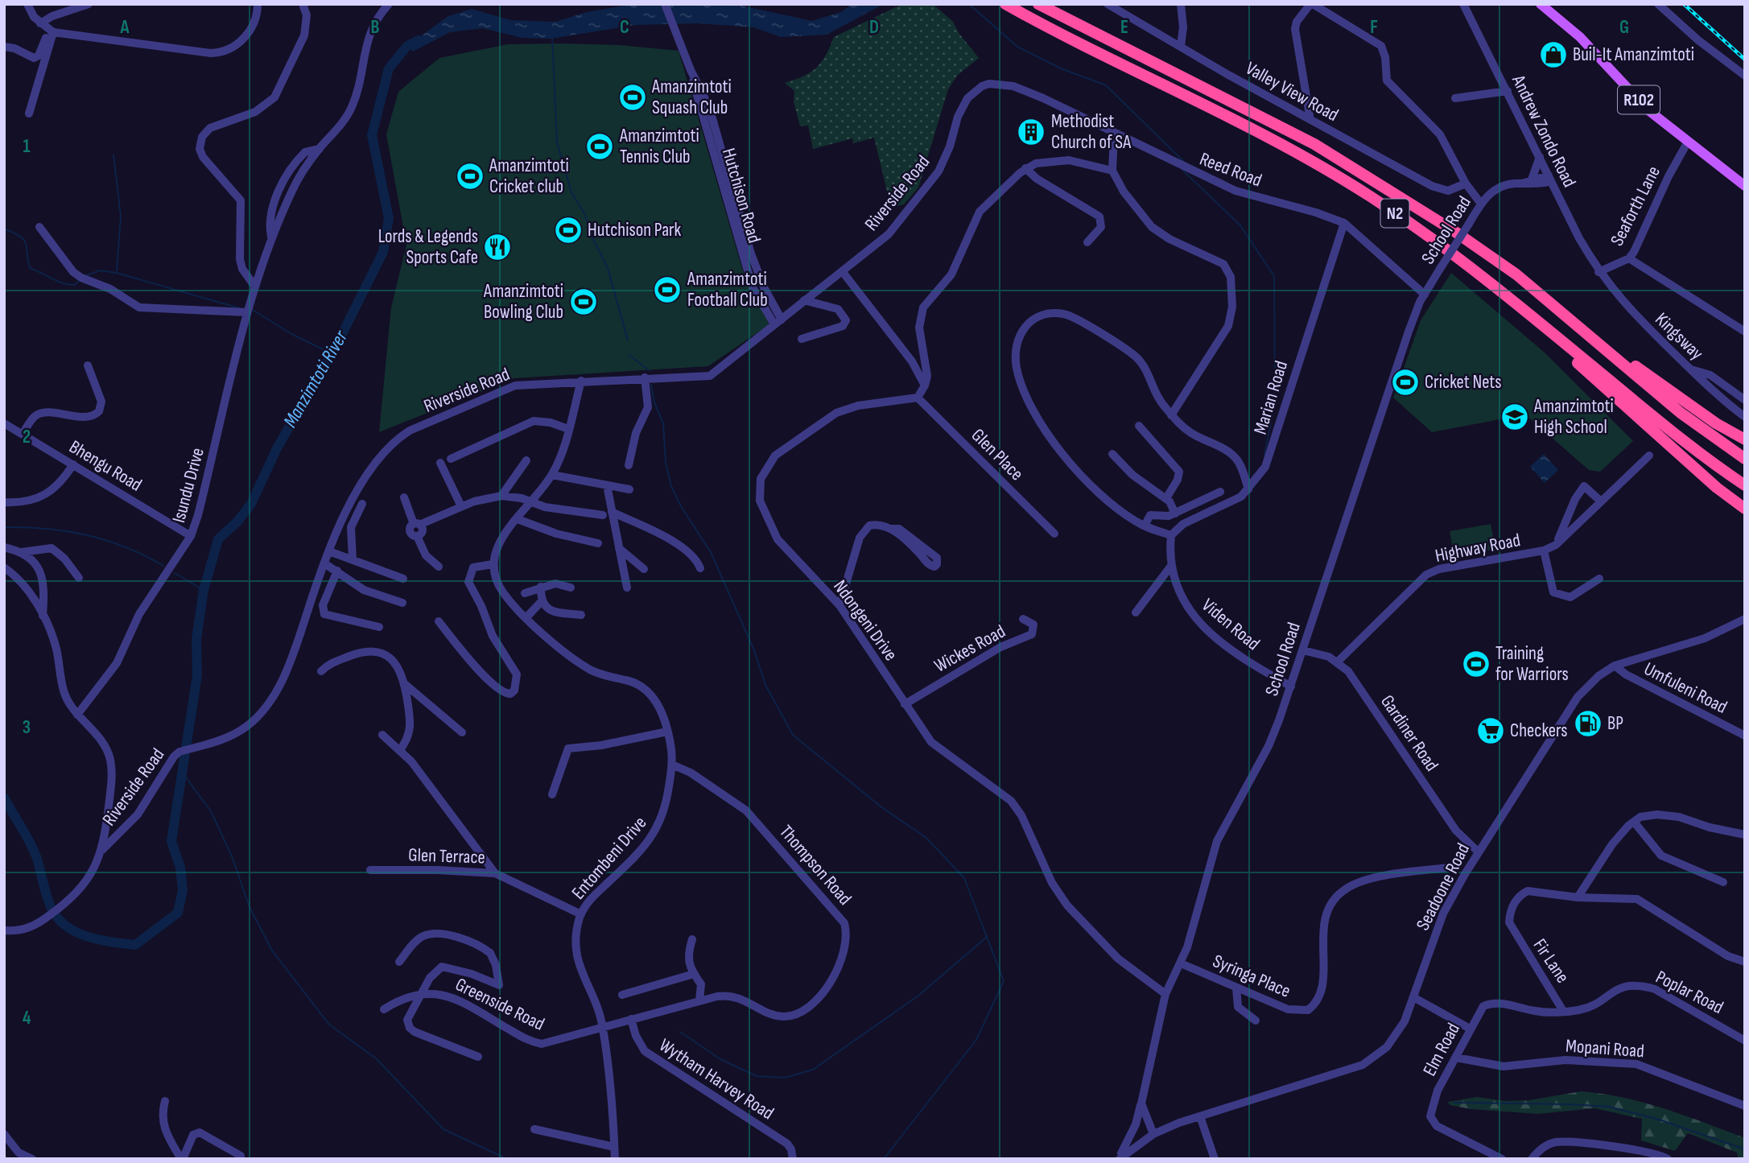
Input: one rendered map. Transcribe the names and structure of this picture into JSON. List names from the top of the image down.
{
  "streets": {
    "highway": ["N2"],
    "main road": ["R102"],
    "street": [
      "Valley View Road",
      "Andrew Zondo Road",
      "Reed Road",
      "Riverside Road",
      "Hutchison Road",
      "Seaforth Lane",
      "School Road",
      "Kingsway",
      "Marian Road",
      "Glen Place",
      "Bhengu Road",
      "Isundu Drive",
      "Highway Road",
      "Ndongeni Drive",
      "Viden Road",
      "Wickes Road",
      "Umfuleni Road",
      "Gardiner Road",
      "Glen Terrace",
      "Entombeni Drive",
      "Thompson Road",
      "Seadoone Road",
      "Fir Lane",
      "Syringa Place",
      "Poplar Road",
      "Greenside Road",
      "Mopani Road",
      "Elm Road",
      "Wytham Harvey Road"
    ]
  },
  "crossings": [
    ["R102", "Seaforth Lane"],
    ["Andrew Zondo Road", "Seaforth Lane"],
    ["Andrew Zondo Road", "School Road"],
    ["Andrew Zondo Road", "Kingsway"],
    ["Reed Road", "Riverside Road"],
    ["Reed Road", "School Road"],
    ["Reed Road", "Marian Road"],
    ["Riverside Road", "Hutchison Road"],
    ["Seaforth Lane", "Kingsway"],
    ["School Road", "Ndongeni Drive"],
    ["School Road", "Viden Road"],
    ["School Road", "Gardiner Road"],
    ["School Road", "Syringa Place"],
    ["Marian Road", "Viden Road"],
    ["Glen Place", "Ndongeni Drive"],
    ["Bhengu Road", "Isundu Drive"],
    ["Highway Road", "Gardiner Road"],
    ["Ndongeni Drive", "Wickes Road"],
    ["Umfuleni Road", "Seadoone Road"],
    ["Gardiner Road", "Seadoone Road"],
    ["Glen Terrace", "Entombeni Drive"],
    ["Entombeni Drive", "Thompson Road"],
    ["Entombeni Drive", "Greenside Road"],
    ["Thompson Road", "Greenside Road"],
    ["Thompson Road", "Wytham Harvey Road"],
    ["Fir Lane", "Poplar Road"],
    ["Poplar Road", "Elm Road"],
    ["Mopani Road", "Elm Road"]
  ],
  "water": ["Manzimtoti River"],
  "places": {
    "shop": ["Buil-It Amanzimtoti"],
    "sports": [
      "Amanzimtoti Squash Club",
      "Amanzimtoti Tennis Club",
      "Amanzimtoti Cricket club",
      "Hutchison Park",
      "Amanzimtoti Football Club",
      "Amanzimtoti Bowling Club",
      "Cricket Nets",
      "Training for Warriors"
    ],
    "building": ["Methodist Church of SA"],
    "restaurant": ["Lords & Legends Sports Cafe"],
    "school or university": ["Amanzimtoti High School"],
    "fuel station": ["BP"],
    "supermarket": ["Checkers"]
  },
  "grid": {
    "columns": [
      "A",
      "B",
      "C",
      "D",
      "E",
      "F",
      "G"
    ],
    "rows": [
      "1",
      "2",
      "3",
      "4"
    ]
  }
}
